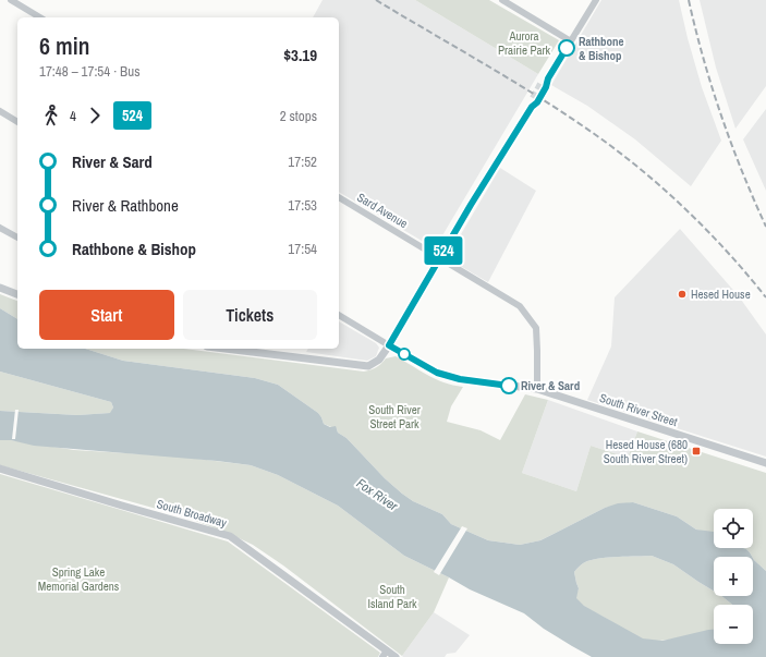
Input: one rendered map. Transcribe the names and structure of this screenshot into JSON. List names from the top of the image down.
{
  "streets": {
    "street": ["Sard Avenue", "South River Street", "South Broadway"]
  },
  "crossings": [
    ["Sard Avenue", "South River Street"]
  ],
  "water": ["Fox River"],
  "parks": [
    "Aurora Prairie Park",
    "South River Street Park",
    "Spring Lake Memorial Gardens",
    "South Island Park"
  ],
  "places": {
    "other": ["Rathbone & Bishop", "Hesed House", "River & Sard"],
    "transit": ["Hesed House (680 South River Street)"]
  },
  "lines": ["bus line 524"],
  "page": {
    "on_map": "524",
    "heading": ["6 min", "17:48 – 17:54 · Bus", "$3.19"],
    "legs": ["4", "524", "2 stops"],
    "list": [
      {
        "name": "River & Sard",
        "value": "17:52"
      },
      {
        "name": "River & Rathbone",
        "value": "17:53"
      },
      {
        "name": "Rathbone & Bishop",
        "value": "17:54"
      }
    ],
    "buttons": ["Start", "Tickets"],
    "map_buttons": ["+", "−"]
  }
}
